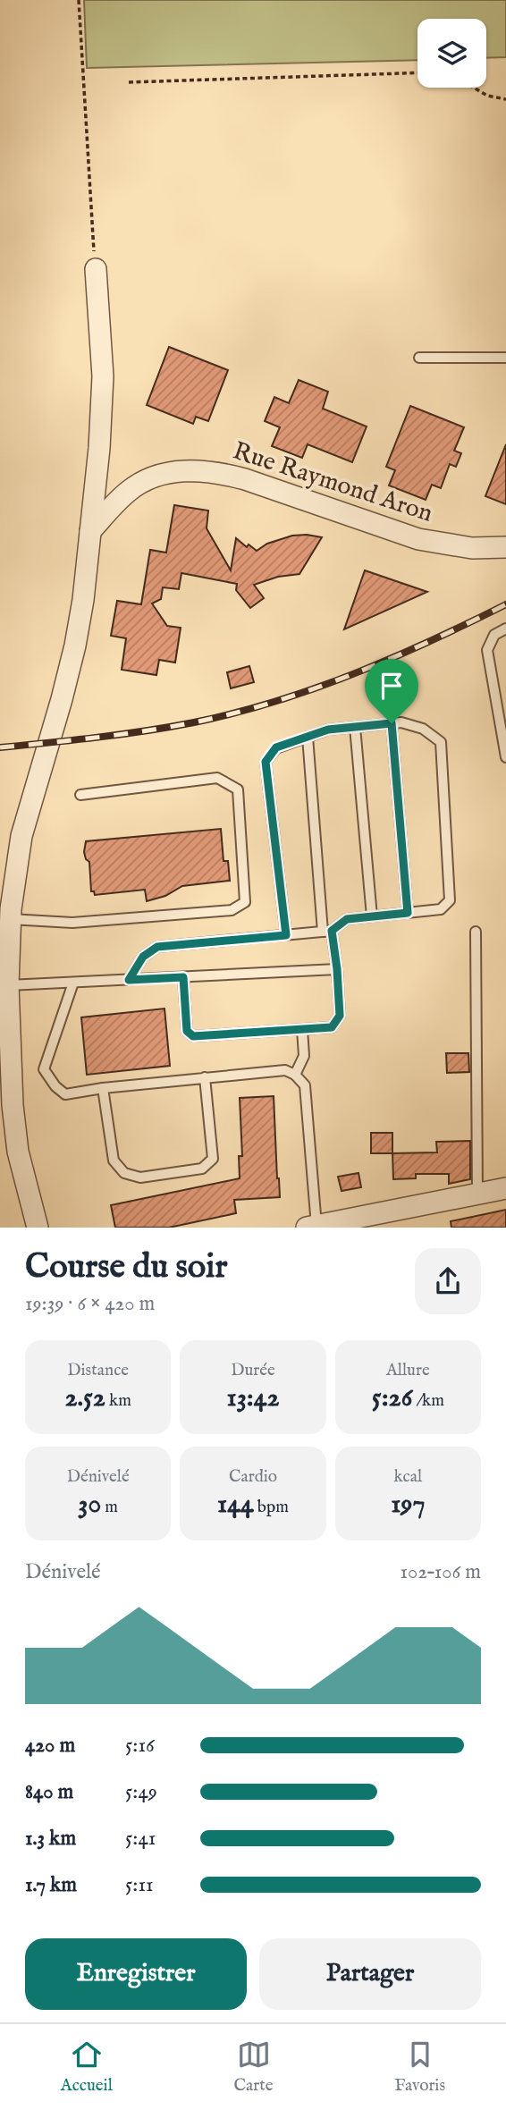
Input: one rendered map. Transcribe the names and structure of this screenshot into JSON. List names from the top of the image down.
{
  "streets": {
    "street": ["Rue Raymond Aron"]
  },
  "page": {
    "heading": ["Course du soir", "19:39 · 6 × 420 m"],
    "stats": [
      ["Distance", "2.52 km"],
      ["Durée", "13:42"],
      ["Allure", "5:26 /km"],
      ["Dénivelé", "30 m"],
      ["Cardio", "144 bpm"],
      ["kcal", "197"]
    ],
    "chart": ["Dénivelé", "102–106 m"],
    "list": [
      {
        "name": "420 m",
        "note": "5:16"
      },
      {
        "name": "840 m",
        "note": "5:49"
      },
      {
        "name": "1.3 km",
        "note": "5:41"
      },
      {
        "name": "1.7 km",
        "note": "5:11"
      }
    ],
    "buttons": ["Enregistrer", "Partager"],
    "tabs": ["Accueil", "Carte", "Favoris"]
  }
}
